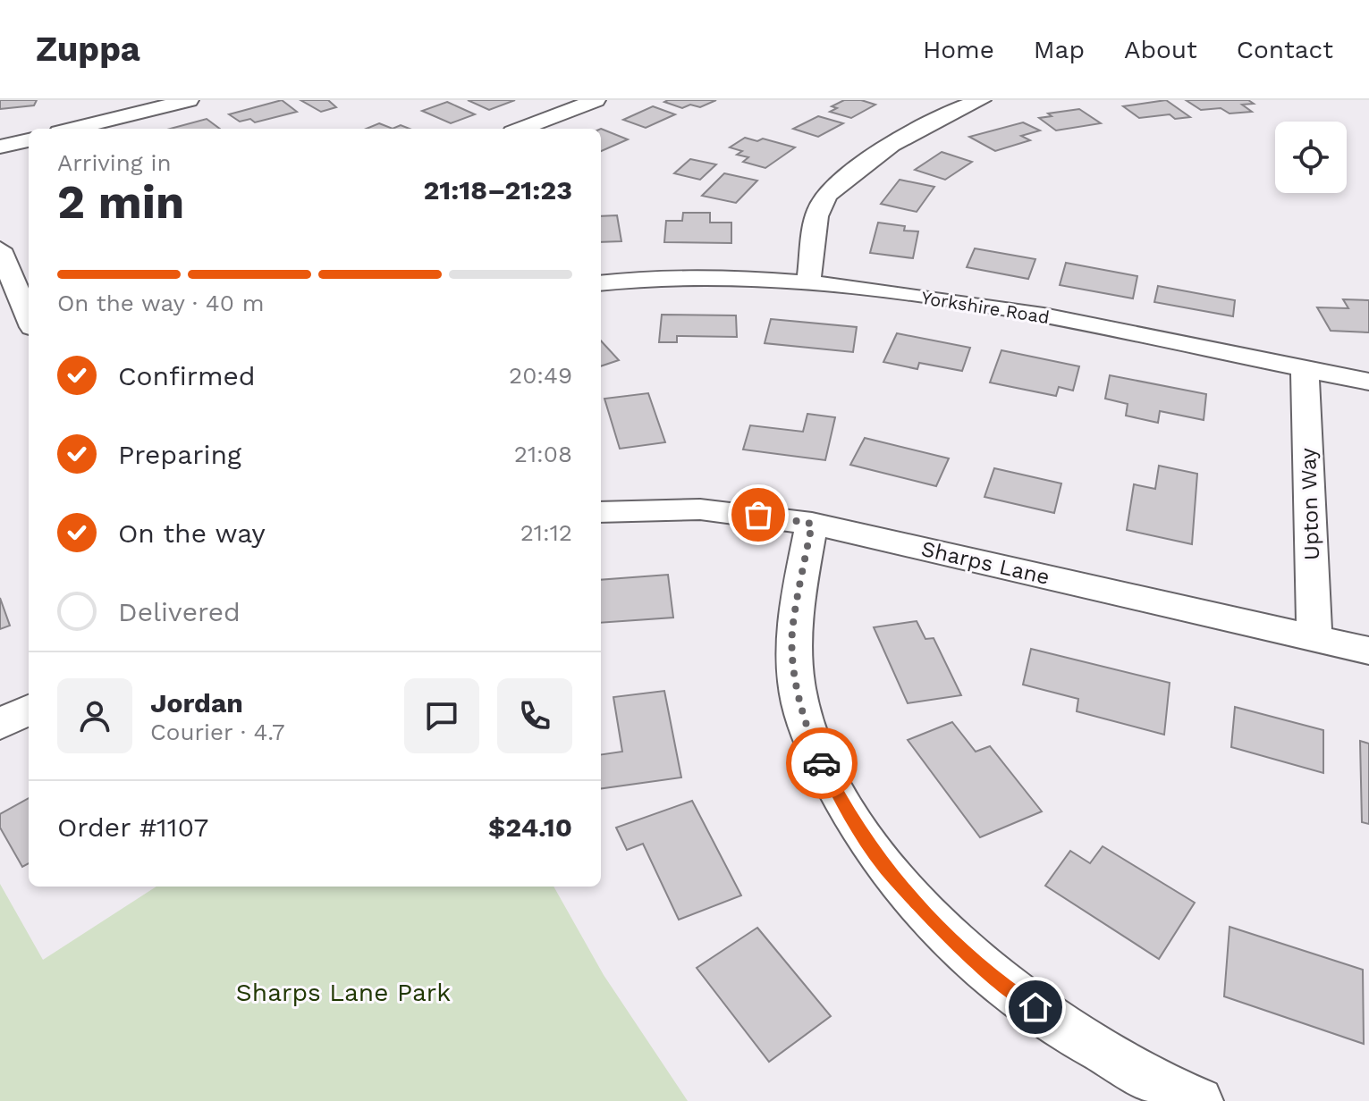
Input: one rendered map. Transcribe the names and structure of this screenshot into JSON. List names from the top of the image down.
{
  "streets": {
    "street": ["Yorkshire Road", "Upton Way", "Sharps Lane"]
  },
  "crossings": [
    ["Yorkshire Road", "Upton Way"],
    ["Upton Way", "Sharps Lane"]
  ],
  "parks": ["Sharps Lane Park"],
  "page": {
    "header": "Zuppa",
    "nav": [
      "Home",
      "Map",
      "About",
      "Contact"
    ],
    "heading": ["2 min", "Arriving in", "21:18–21:23"],
    "panel": [
      "Jordan",
      "Courier · 4.7",
      "Order #1107",
      "$24.10"
    ],
    "bar": "On the way · 40 m",
    "list": [
      ["Confirmed", "20:49"],
      ["Preparing", "21:08"],
      ["On the way", "21:12"],
      "Delivered"
    ]
  }
}
